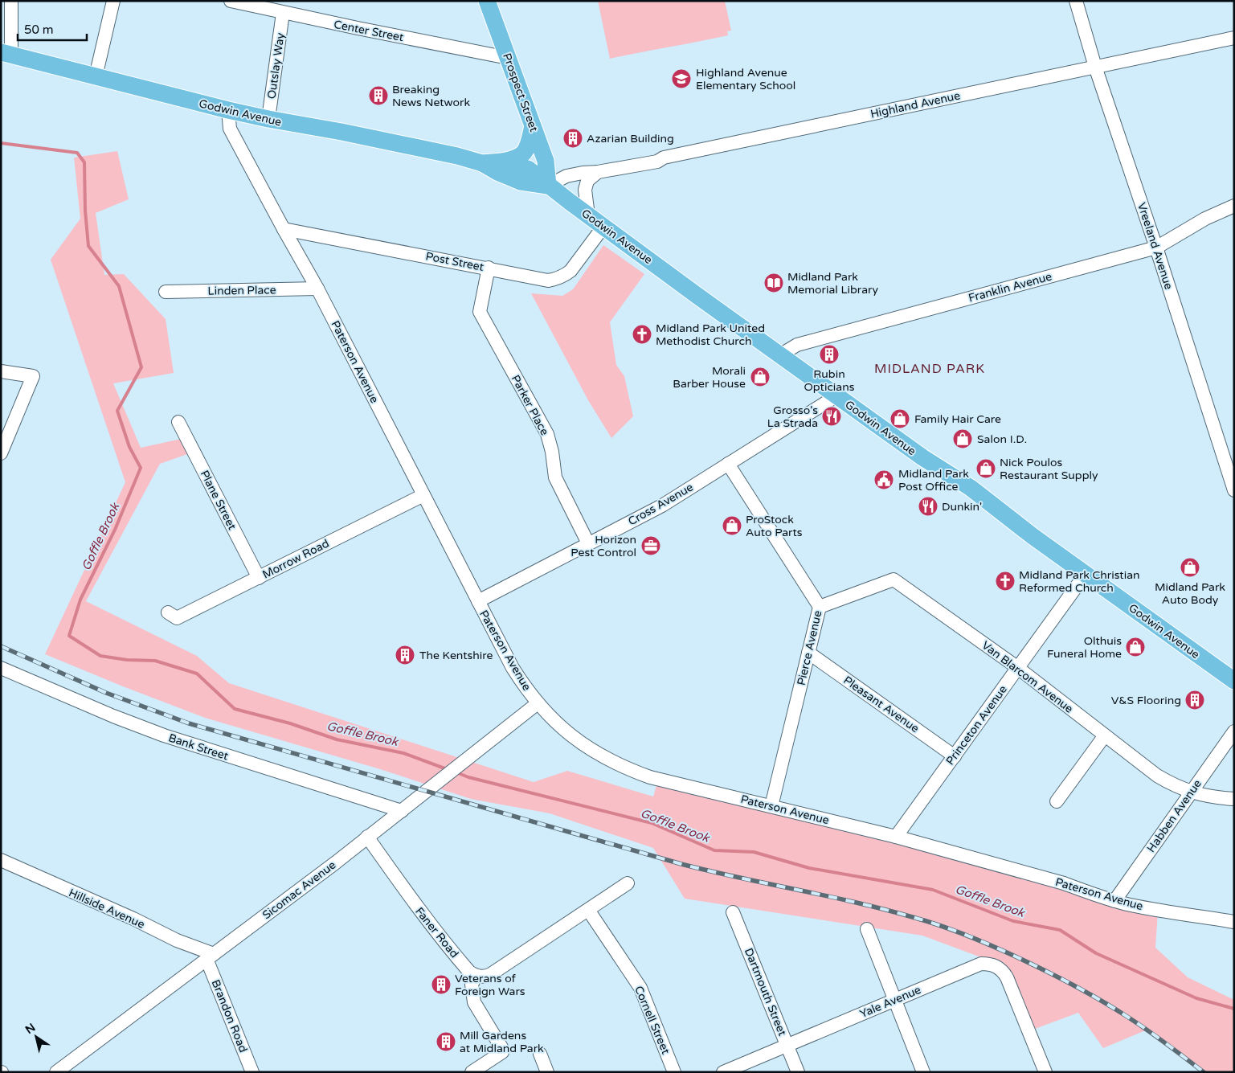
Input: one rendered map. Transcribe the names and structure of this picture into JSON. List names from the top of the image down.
{
  "streets": {
    "main road": ["Prospect Street", "Godwin Avenue"],
    "street": [
      "Center Street",
      "Outslay Way",
      "Highland Avenue",
      "Vreeland Avenue",
      "Post Street",
      "Franklin Avenue",
      "Linden Place",
      "Paterson Avenue",
      "Parker Place",
      "Plane Street",
      "Cross Avenue",
      "Morrow Road",
      "Pierce Avenue",
      "Van Blarcom Avenue",
      "Pleasant Avenue",
      "Princeton Avenue",
      "Bank Street",
      "Habben Avenue",
      "Sicomac Avenue",
      "Hillside Avenue",
      "Faner Road",
      "Dartmouth Street",
      "Yale Avenue",
      "Brandon Road",
      "Cornell Street"
    ]
  },
  "crossings": [
    ["Center Street", "Outslay Way"],
    ["Center Street", "Prospect Street"],
    ["Outslay Way", "Godwin Avenue"],
    ["Prospect Street", "Highland Avenue"],
    ["Prospect Street", "Godwin Avenue"],
    ["Highland Avenue", "Godwin Avenue"],
    ["Highland Avenue", "Vreeland Avenue"],
    ["Godwin Avenue", "Post Street"],
    ["Godwin Avenue", "Franklin Avenue"],
    ["Godwin Avenue", "Paterson Avenue"],
    ["Godwin Avenue", "Cross Avenue"],
    ["Godwin Avenue", "Princeton Avenue"],
    ["Vreeland Avenue", "Franklin Avenue"],
    ["Post Street", "Paterson Avenue"],
    ["Post Street", "Parker Place"],
    ["Linden Place", "Paterson Avenue"],
    ["Paterson Avenue", "Cross Avenue"],
    ["Paterson Avenue", "Morrow Road"],
    ["Paterson Avenue", "Pierce Avenue"],
    ["Paterson Avenue", "Princeton Avenue"],
    ["Paterson Avenue", "Habben Avenue"],
    ["Paterson Avenue", "Sicomac Avenue"],
    ["Parker Place", "Cross Avenue"],
    ["Plane Street", "Morrow Road"],
    ["Cross Avenue", "Pierce Avenue"],
    ["Pierce Avenue", "Van Blarcom Avenue"],
    ["Pierce Avenue", "Pleasant Avenue"],
    ["Van Blarcom Avenue", "Princeton Avenue"],
    ["Van Blarcom Avenue", "Habben Avenue"],
    ["Pleasant Avenue", "Princeton Avenue"],
    ["Bank Street", "Sicomac Avenue"],
    ["Sicomac Avenue", "Hillside Avenue"],
    ["Sicomac Avenue", "Faner Road"],
    ["Sicomac Avenue", "Brandon Road"],
    ["Hillside Avenue", "Brandon Road"],
    ["Dartmouth Street", "Yale Avenue"]
  ],
  "districts": ["MIDLAND PARK"],
  "water": ["Goffle Brook"],
  "places": {
    "school or university": ["Highland Avenue Elementary School"],
    "building": [
      "Breaking News Network",
      "Azarian Building",
      "Rubin Opticians",
      "The Kentshire",
      "V&S Flooring",
      "Veterans of Foreign Wars",
      "Mill Gardens at Midland Park"
    ],
    "library": ["Midland Park Memorial Library"],
    "church": ["Midland Park United Methodist Church", "Midland Park Christian Reformed Church"],
    "shop": [
      "Morali Barber House",
      "Family Hair Care",
      "Salon I.D.",
      "Nick Poulos Restaurant Supply",
      "ProStock Auto Parts",
      "Midland Park Auto Body",
      "Olthuis Funeral Home"
    ],
    "restaurant": ["Grosso's La Strada", "Dunkin'"],
    "public building": ["Midland Park Post Office"],
    "office": ["Horizon Pest Control"]
  },
  "scale_bar": "50 m",
  "north": "top left"
}
